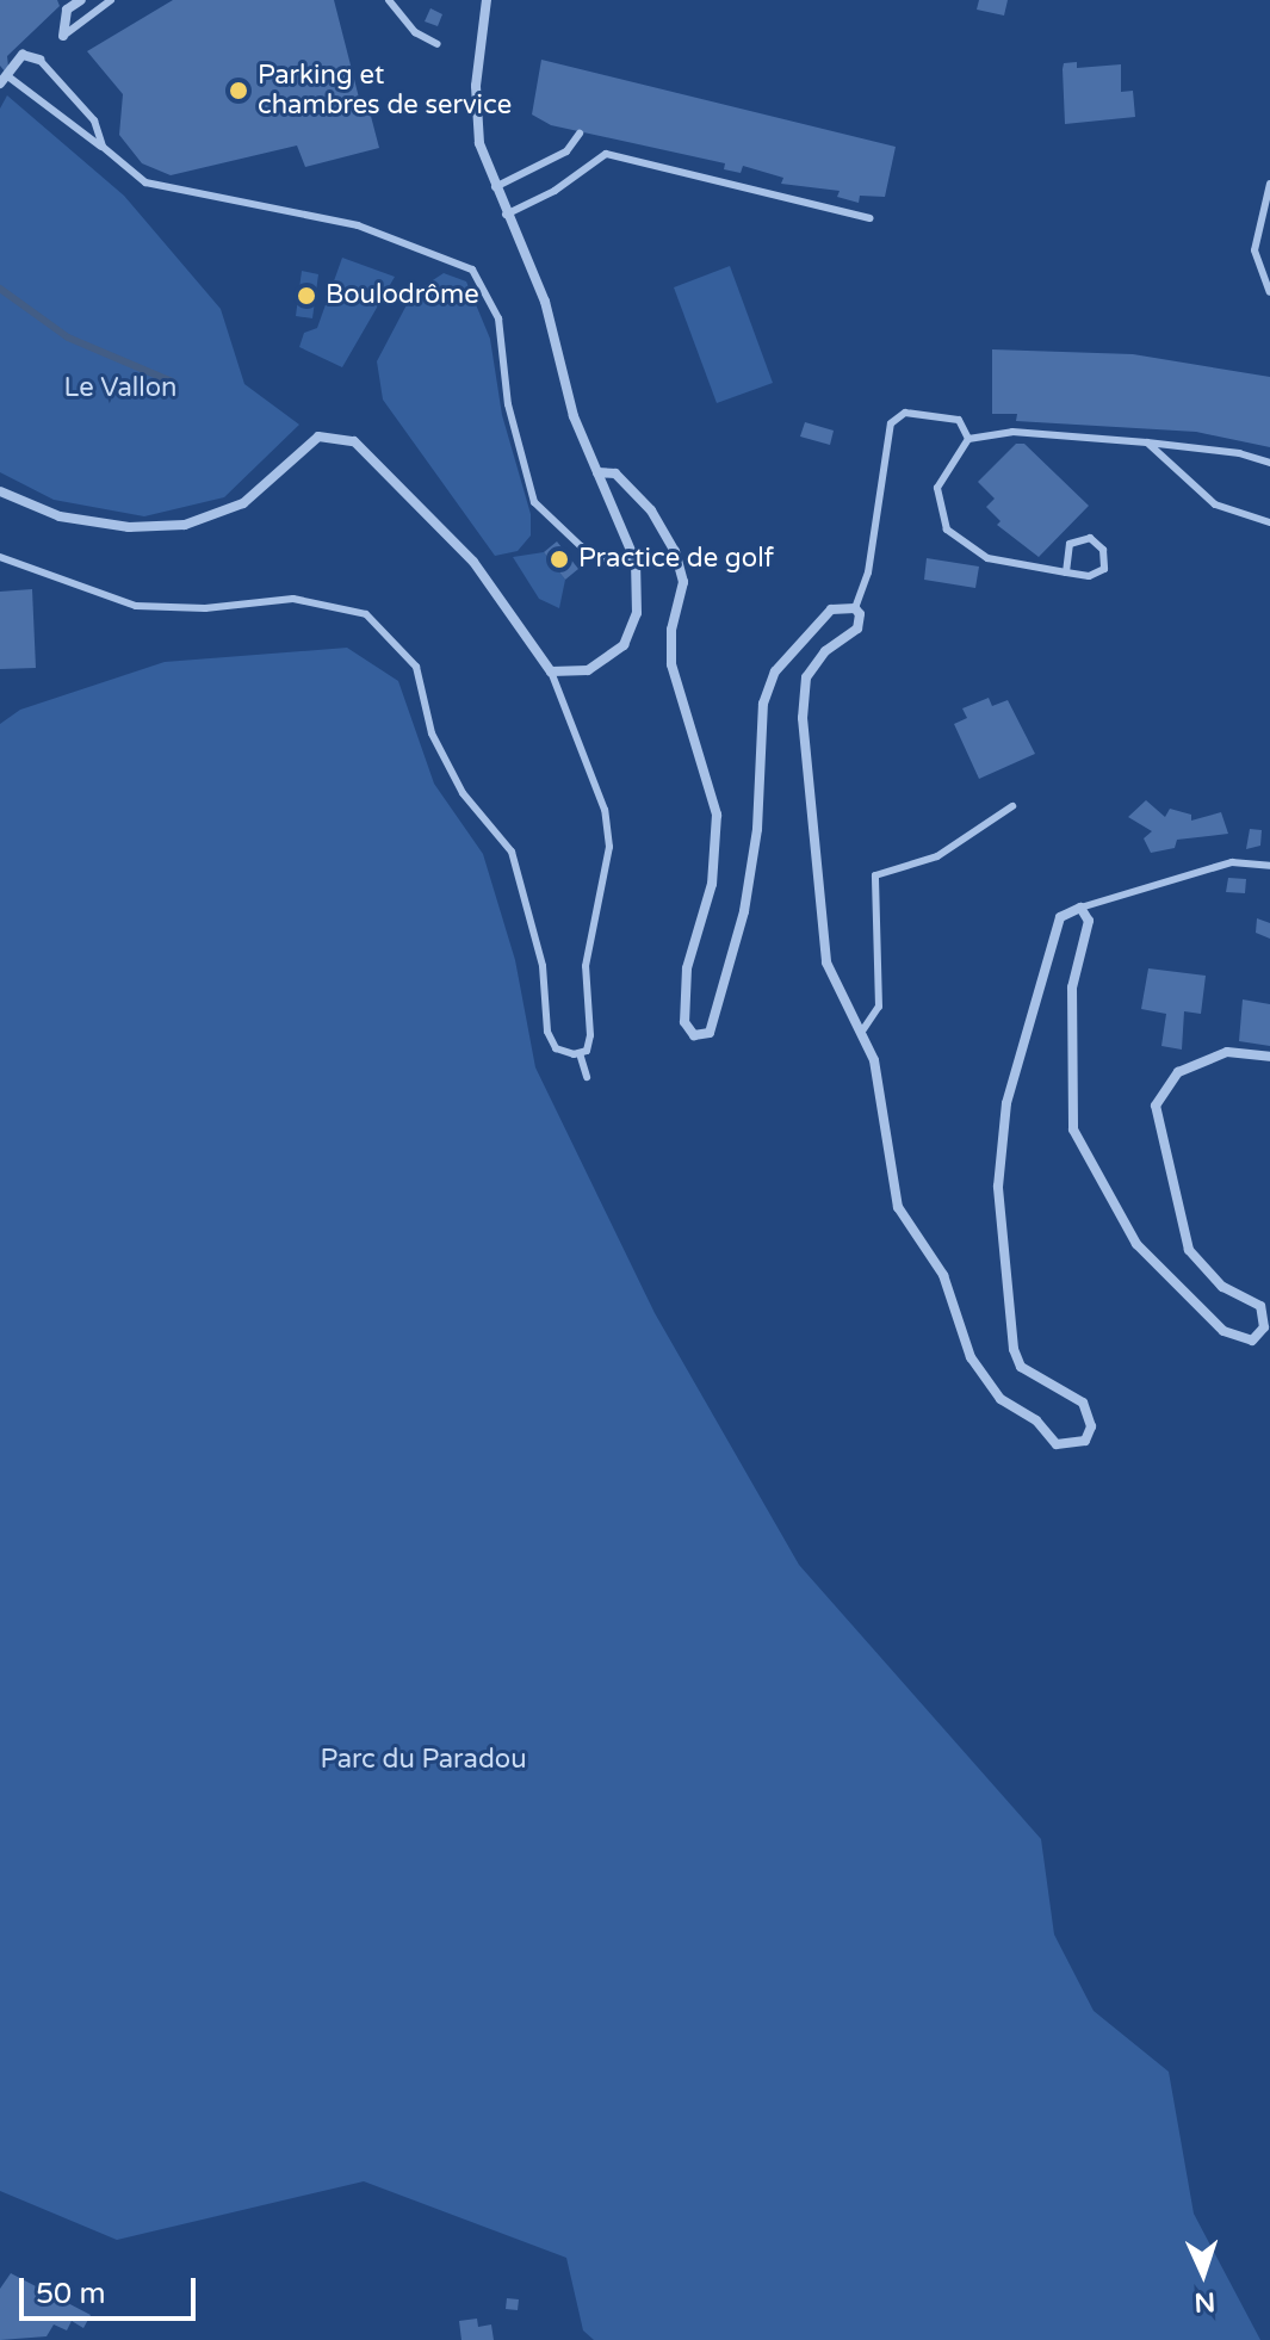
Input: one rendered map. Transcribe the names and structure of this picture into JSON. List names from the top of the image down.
{
  "parks": ["Le Vallon", "Parc du Paradou"],
  "places": ["Parking et chambres de service", "Boulodrôme", "Practice de golf"],
  "scale_bar": "50 m",
  "north": "bottom"
}
